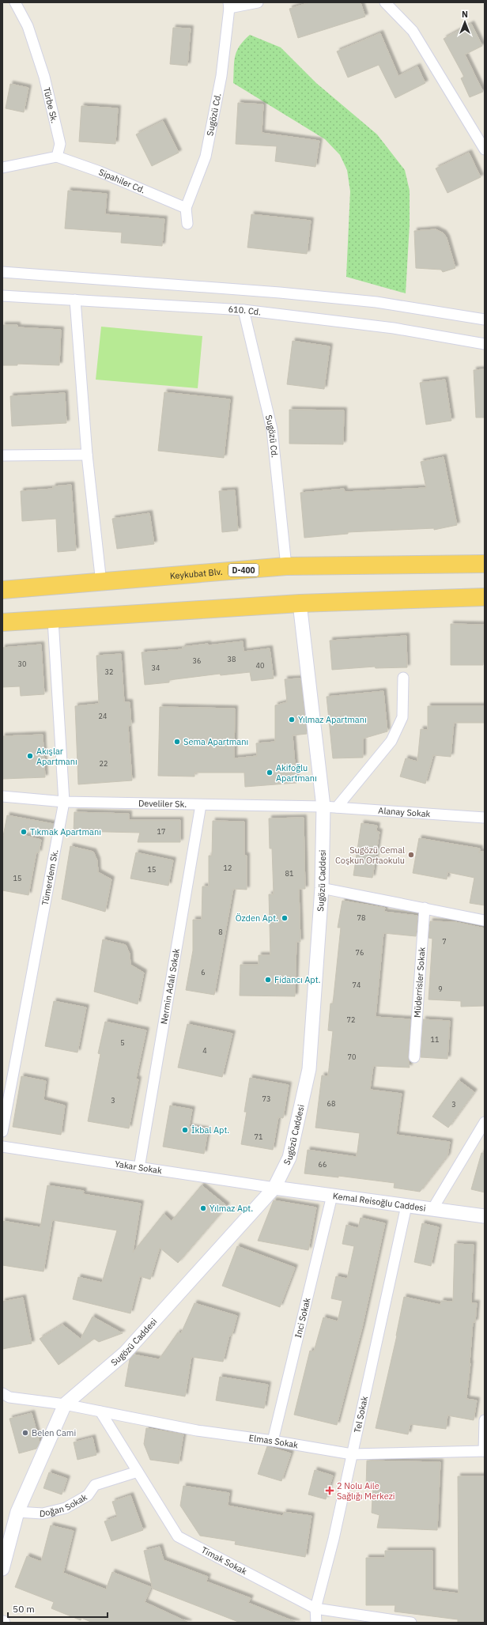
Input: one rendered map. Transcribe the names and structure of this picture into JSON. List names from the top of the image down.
{
  "streets": {
    "highway": ["D-400", "Keykubat Blv."],
    "street": [
      "Türbe Sk.",
      "Sugözü Cd.",
      "Sipahiler Cd.",
      "610. Cd.",
      "Develiler Sk.",
      "Alanay Sokak",
      "Tümerdem Sk.",
      "Sugözü Caddesi",
      "Müderrisler Sokak",
      "Nermin Adalı Sokak",
      "Yakar Sokak",
      "Kemal Reisoğlu Caddesi",
      "Inci Sokak",
      "Tel Sokak",
      "Elmas Sokak",
      "Doğan Sokak",
      "Timak Sokak"
    ]
  },
  "crossings": [
    ["Türbe Sk.", "Sipahiler Cd."],
    ["Sugözü Cd.", "Sipahiler Cd."],
    ["Sugözü Cd.", "610. Cd."],
    ["Sugözü Cd.", "Keykubat Blv."],
    ["Develiler Sk.", "Alanay Sokak"],
    ["Develiler Sk.", "Tümerdem Sk."],
    ["Develiler Sk.", "Sugözü Caddesi"],
    ["Develiler Sk.", "Nermin Adalı Sokak"],
    ["Alanay Sokak", "Sugözü Caddesi"],
    ["Sugözü Caddesi", "Yakar Sokak"],
    ["Sugözü Caddesi", "Kemal Reisoğlu Caddesi"],
    ["Sugözü Caddesi", "Elmas Sokak"],
    ["Sugözü Caddesi", "Doğan Sokak"],
    ["Nermin Adalı Sokak", "Yakar Sokak"],
    ["Yakar Sokak", "Kemal Reisoğlu Caddesi"],
    ["Kemal Reisoğlu Caddesi", "Inci Sokak"],
    ["Kemal Reisoğlu Caddesi", "Tel Sokak"],
    ["Inci Sokak", "Elmas Sokak"],
    ["Tel Sokak", "Elmas Sokak"],
    ["Tel Sokak", "Timak Sokak"],
    ["Elmas Sokak", "Timak Sokak"],
    ["Doğan Sokak", "Timak Sokak"]
  ],
  "places": {
    "other": [
      "Yılmaz Apartmanı",
      "Sema Apartmanı",
      "Akışlar Apartmanı",
      "Akifoğlu Apartmanı",
      "Tıkmak Apartmanı",
      "Sugözü Cemal Coşkun Ortaokulu",
      "Özden Apt.",
      "Fidancı Apt.",
      "İkbal Apt.",
      "Yılmaz Apt.",
      "Belen Cami"
    ],
    "health": ["2 Nolu Aile Sağlığı Merkezi"]
  },
  "house_numbers": [
    "38",
    "36",
    "30",
    "40",
    "34",
    "32",
    "24",
    "22",
    "17",
    "12",
    "15",
    "81",
    "15",
    "78",
    "8",
    "7",
    "76",
    "6",
    "74",
    "9",
    "72",
    "11",
    "5",
    "4",
    "70",
    "73",
    "3",
    "68",
    "3",
    "71",
    "66"
  ],
  "scale_bar": "50 m",
  "north": "top"
}
